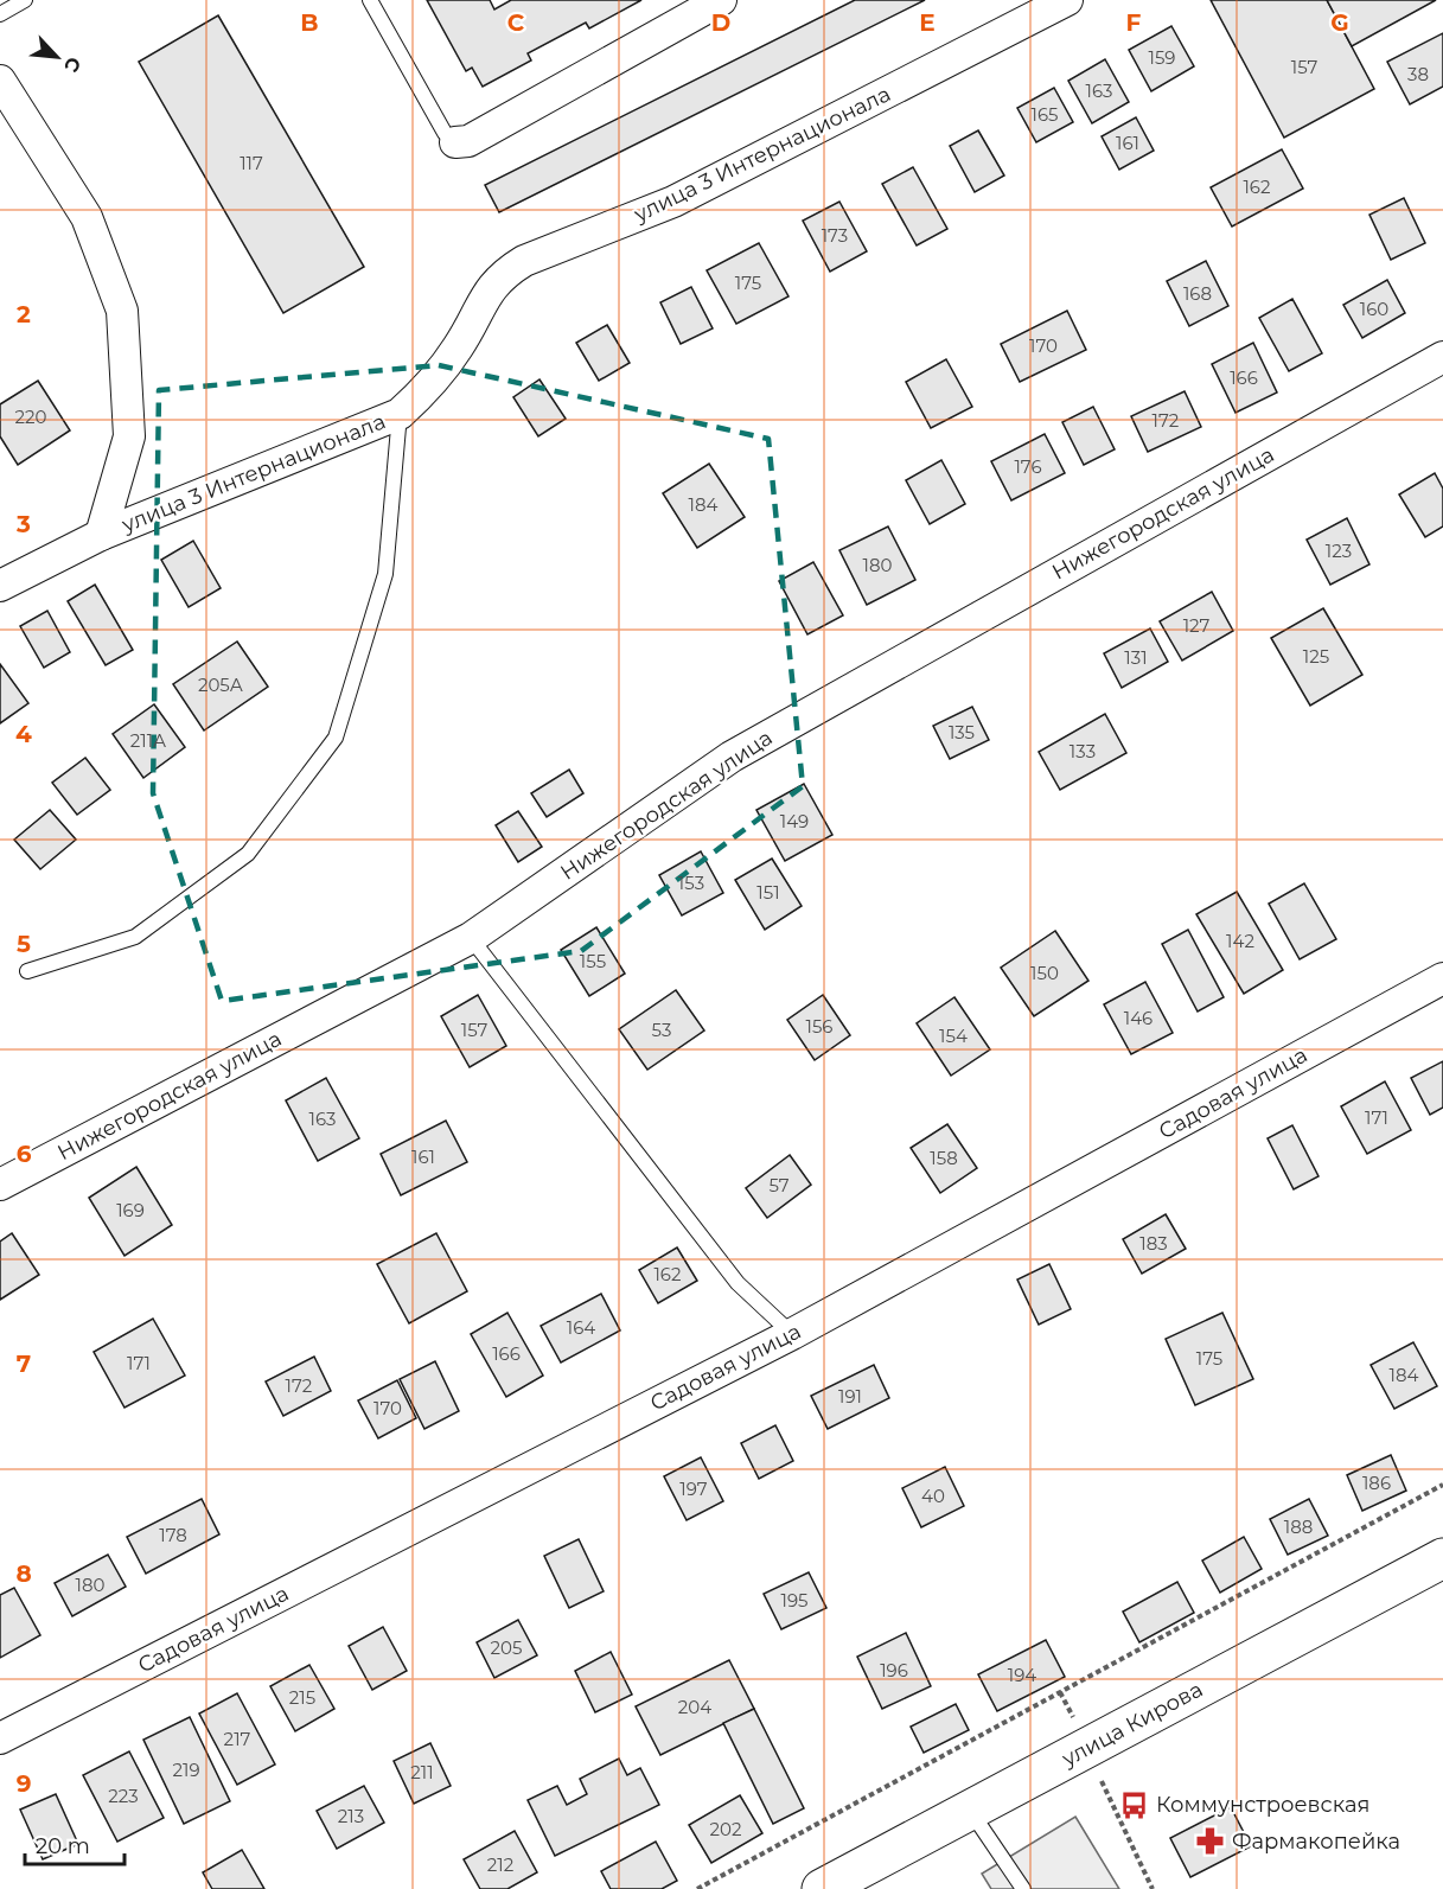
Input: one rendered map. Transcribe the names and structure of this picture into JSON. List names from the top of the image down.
{
  "streets": {
    "main road": ["улица Кирова"],
    "street": ["улица 3 Интернационала", "Нижегородская улица", "Садовая улица"]
  },
  "places": {
    "bus stop": ["Коммунстроевская"],
    "pharmacy": ["Фармакопейка"]
  },
  "house_numbers": [
    "159",
    "157",
    "38",
    "163",
    "165",
    "161",
    "117",
    "162",
    "173",
    "175",
    "168",
    "160",
    "170",
    "166",
    "220",
    "172",
    "176",
    "184",
    "123",
    "180",
    "127",
    "125",
    "131",
    "205А",
    "135",
    "211А",
    "133",
    "149",
    "153",
    "151",
    "142",
    "155",
    "150",
    "146",
    "156",
    "157",
    "53",
    "154",
    "171",
    "163",
    "161",
    "158",
    "57",
    "169",
    "183",
    "162",
    "164",
    "166",
    "175",
    "171",
    "184",
    "172",
    "191",
    "170",
    "186",
    "197",
    "40",
    "188",
    "178",
    "180",
    "195",
    "205",
    "196",
    "194",
    "215",
    "204",
    "217",
    "219",
    "211",
    "223",
    "213",
    "202",
    "212"
  ],
  "scale_bar": "20 m",
  "north": "bottom right",
  "grid": {
    "columns": [
      "B",
      "C",
      "D",
      "E",
      "F",
      "G"
    ],
    "rows": [
      "2",
      "3",
      "4",
      "5",
      "6",
      "7",
      "8",
      "9"
    ]
  }
}
